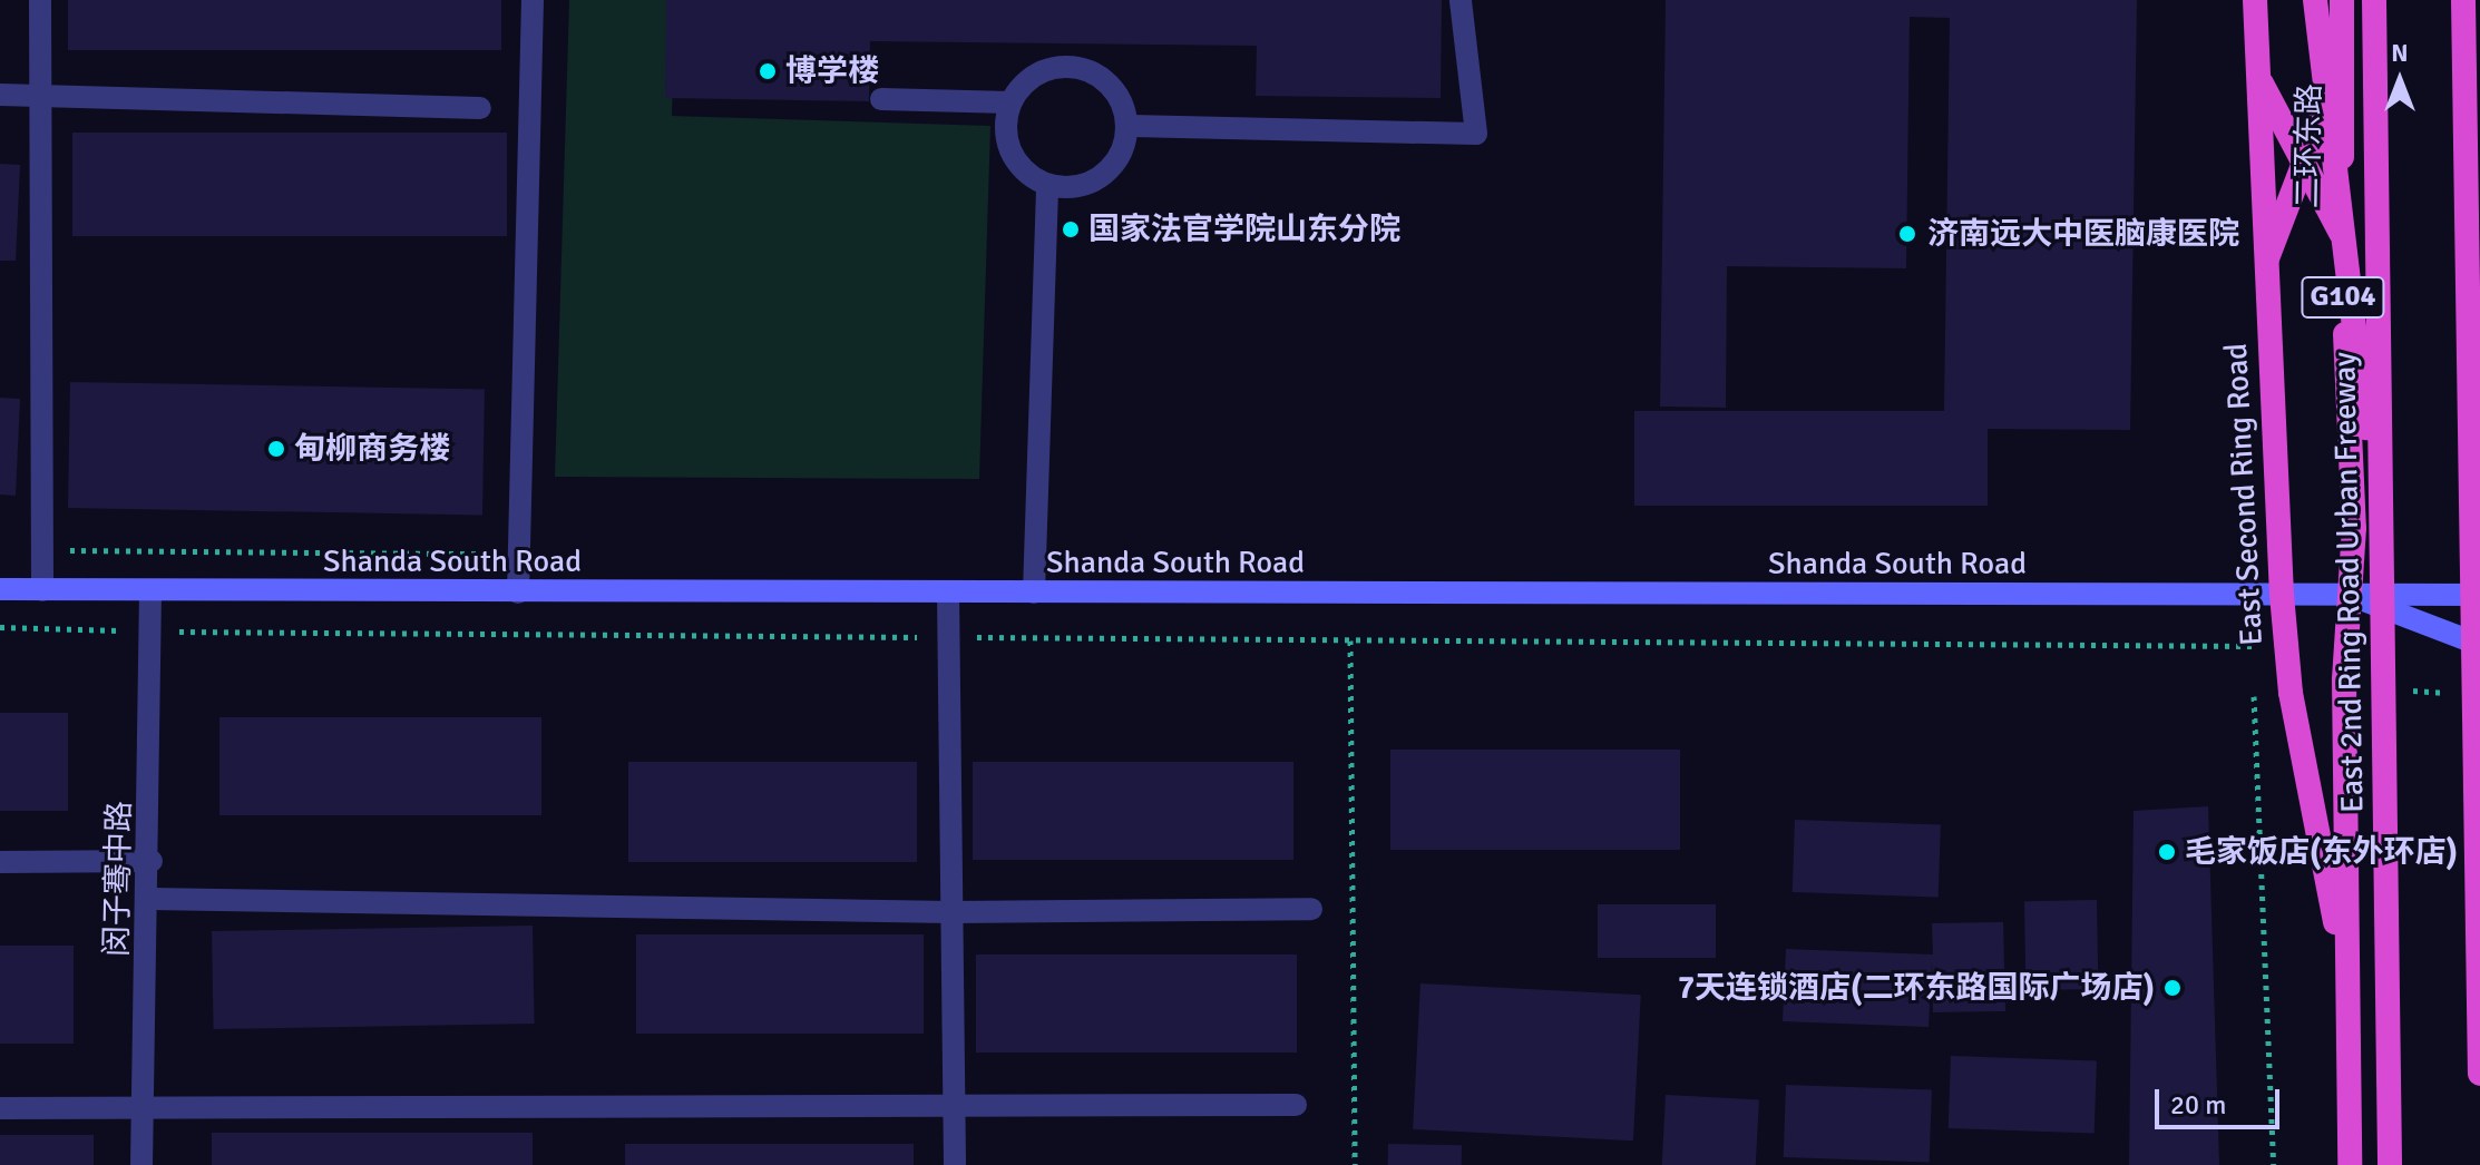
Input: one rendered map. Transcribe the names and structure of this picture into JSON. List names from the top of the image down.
{
  "streets": {
    "highway": [
      "二环东路",
      "G104",
      "East Second Ring Road",
      "East 2nd Ring Road Urban Freeway"
    ],
    "main road": ["Shanda South Road"],
    "street": ["闵子骞中路"]
  },
  "crossings": [
    ["二环东路", "East Second Ring Road"],
    ["二环东路", "Shanda South Road"],
    ["East Second Ring Road", "Shanda South Road"],
    ["Shanda South Road", "闵子骞中路"]
  ],
  "places": [
    "博学楼",
    "国家法官学院山东分院",
    "济南远大中医脑康医院",
    "甸柳商务楼",
    "毛家饭店(东外环店)",
    "7天连锁酒店(二环东路国际广场店)"
  ],
  "scale_bar": "20 m",
  "north": "top"
}
